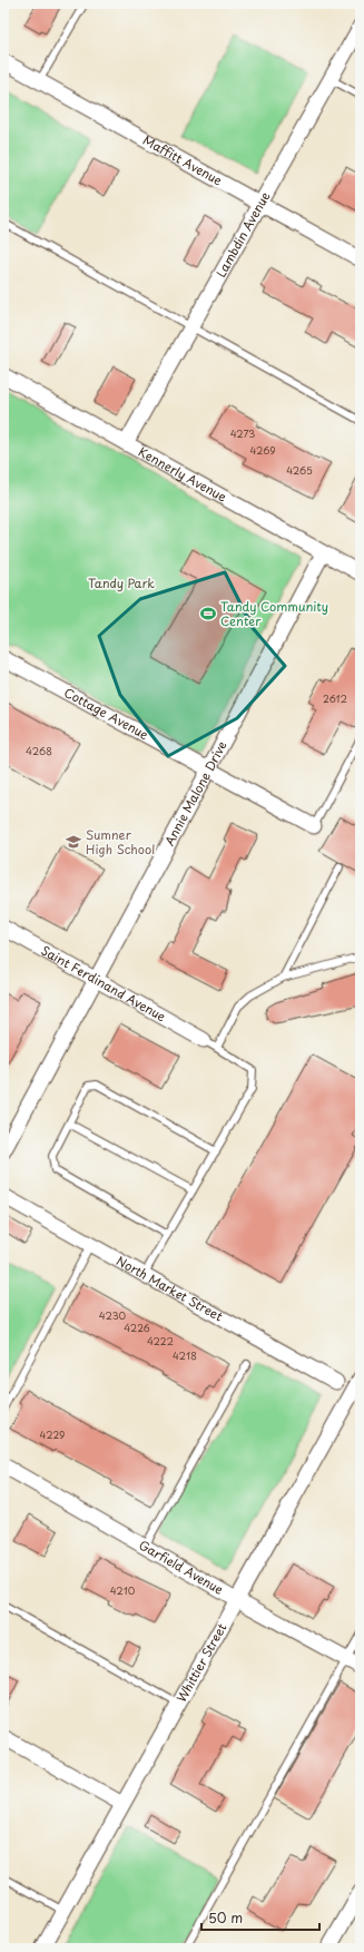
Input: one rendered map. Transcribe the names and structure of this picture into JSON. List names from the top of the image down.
{
  "streets": {
    "street": [
      "Maffitt Avenue",
      "Lambdin Avenue",
      "Kennerly Avenue",
      "Cottage Avenue",
      "Annie Malone Drive",
      "Saint Ferdinand Avenue",
      "North Market Street",
      "Garfield Avenue",
      "Whittier Street"
    ]
  },
  "crossings": [
    ["Maffitt Avenue", "Lambdin Avenue"],
    ["Lambdin Avenue", "Kennerly Avenue"],
    ["Kennerly Avenue", "Annie Malone Drive"],
    ["Cottage Avenue", "Annie Malone Drive"],
    ["Annie Malone Drive", "Saint Ferdinand Avenue"],
    ["Garfield Avenue", "Whittier Street"]
  ],
  "parks": ["Tandy Park"],
  "places": {
    "sports": ["Tandy Community Center"],
    "school or university": ["Sumner High School"]
  },
  "house_numbers": [
    "4273",
    "4269",
    "4265",
    "2612",
    "4268",
    "4230",
    "4226",
    "4222",
    "4218",
    "4229",
    "4210"
  ],
  "scale_bar": "50 m"
}
